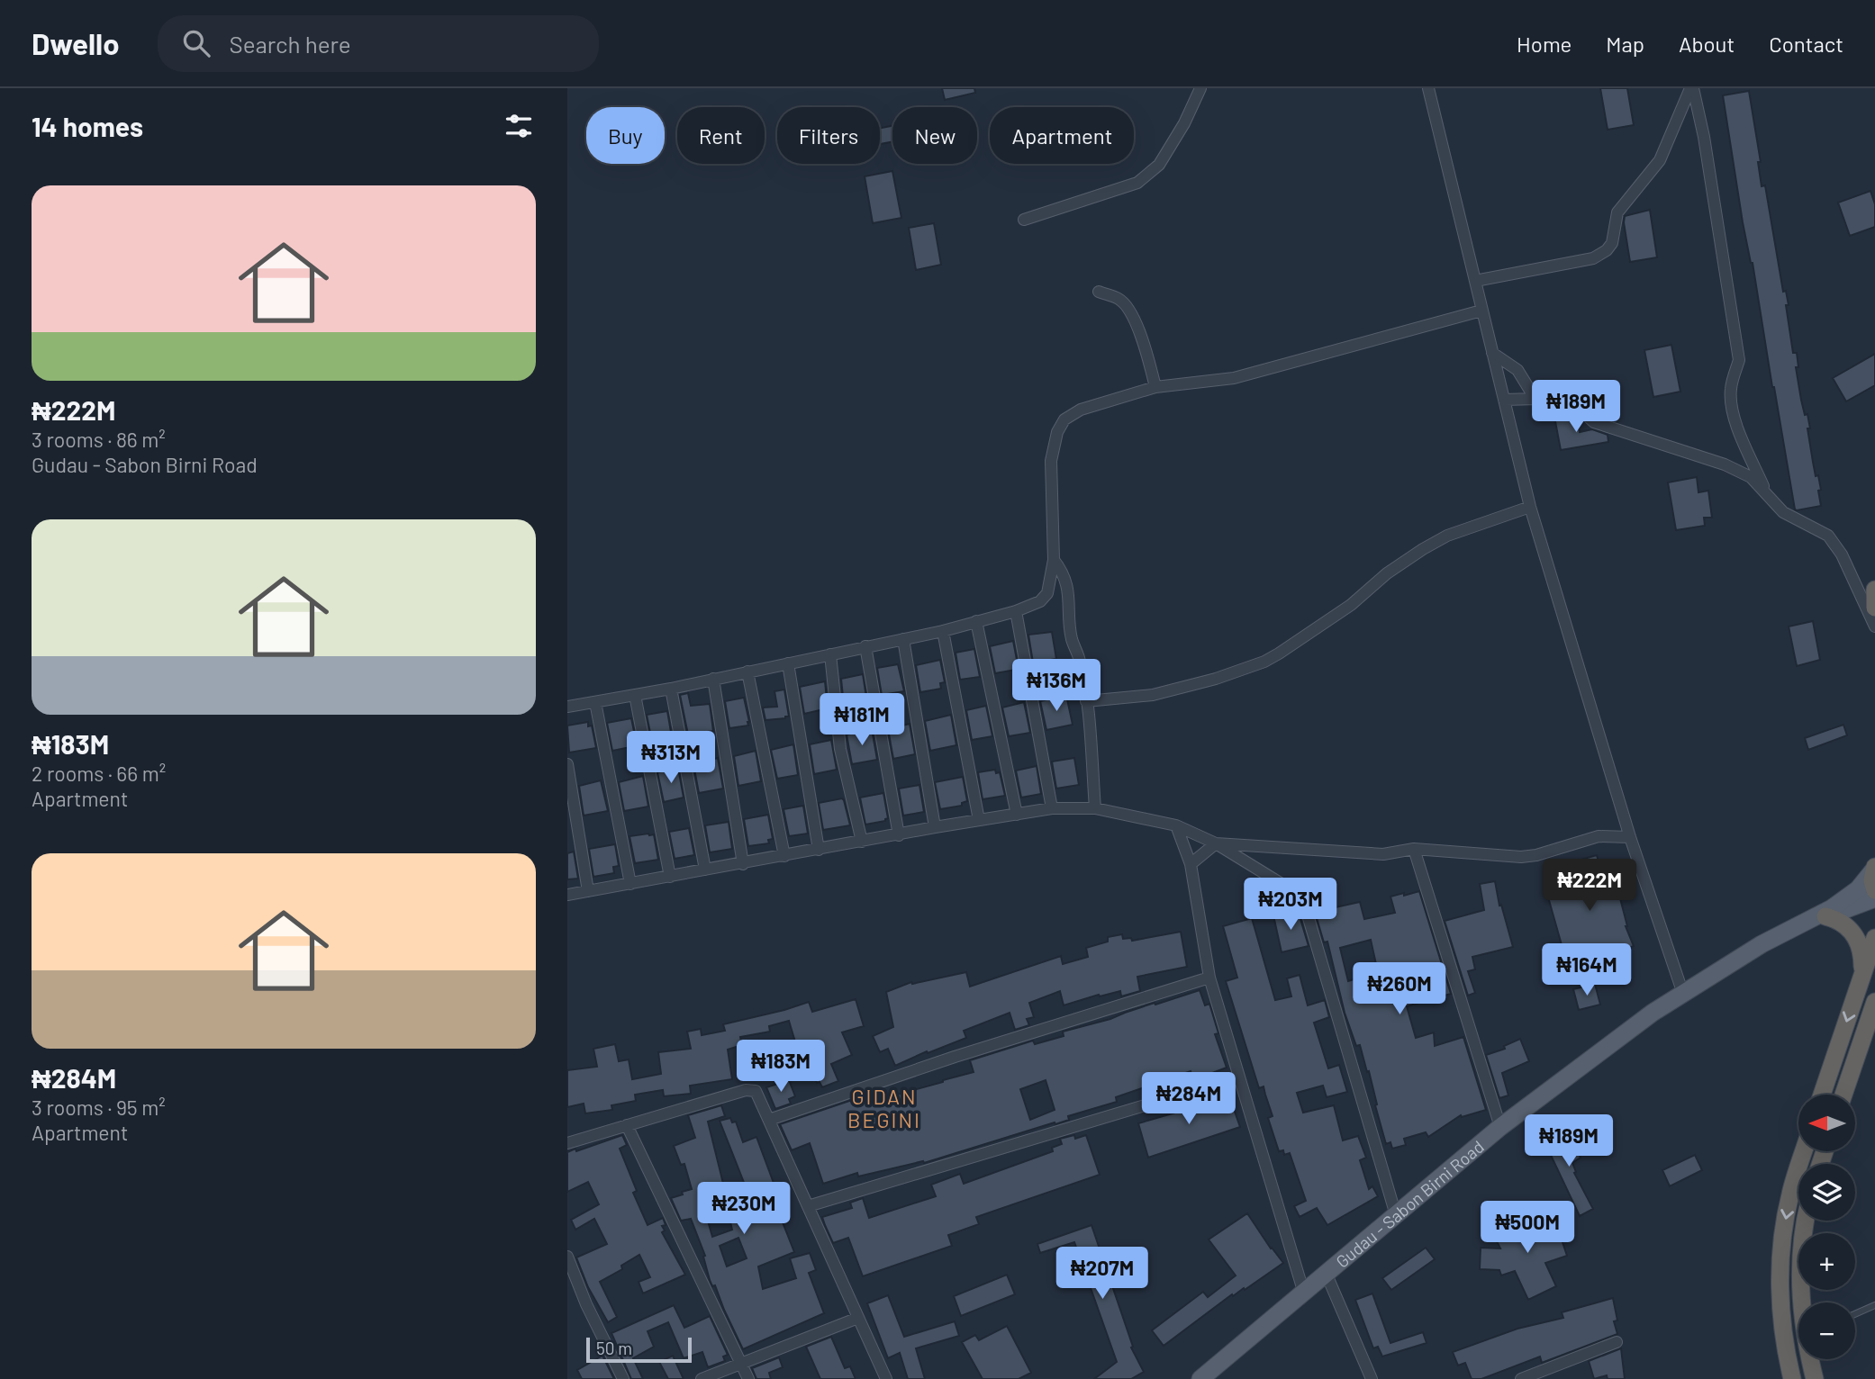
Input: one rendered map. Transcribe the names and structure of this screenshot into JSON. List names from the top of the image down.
{
  "streets": {
    "main road": ["Gudau - Sabon Birni Road"]
  },
  "districts": ["GIDAN BEGINI"],
  "scale_bar": "50 m",
  "north": "left",
  "page": {
    "header": "Dwello",
    "search": "Search here",
    "nav": [
      "Home",
      "Map",
      "About",
      "Contact"
    ],
    "heading": "14 homes",
    "chip": [
      "Buy",
      "Rent",
      "Filters",
      "New",
      "Apartment"
    ],
    "list": [
      {
        "name": "₦222M",
        "note": "3 rooms · 86 m² · Gudau - Sabon Birni Road"
      },
      {
        "name": "₦183M",
        "note": "2 rooms · 66 m² · Apartment"
      },
      {
        "name": "₦284M",
        "note": "3 rooms · 95 m² · Apartment"
      }
    ],
    "price": [
      "₦189M",
      "₦136M",
      "₦181M",
      "₦313M",
      "₦222M",
      "₦203M",
      "₦164M",
      "₦260M",
      "₦183M",
      "₦284M",
      "₦189M",
      "₦230M",
      "₦500M",
      "₦207M"
    ],
    "map_buttons": ["+", "−"],
    "scale": "50 m"
  }
}
